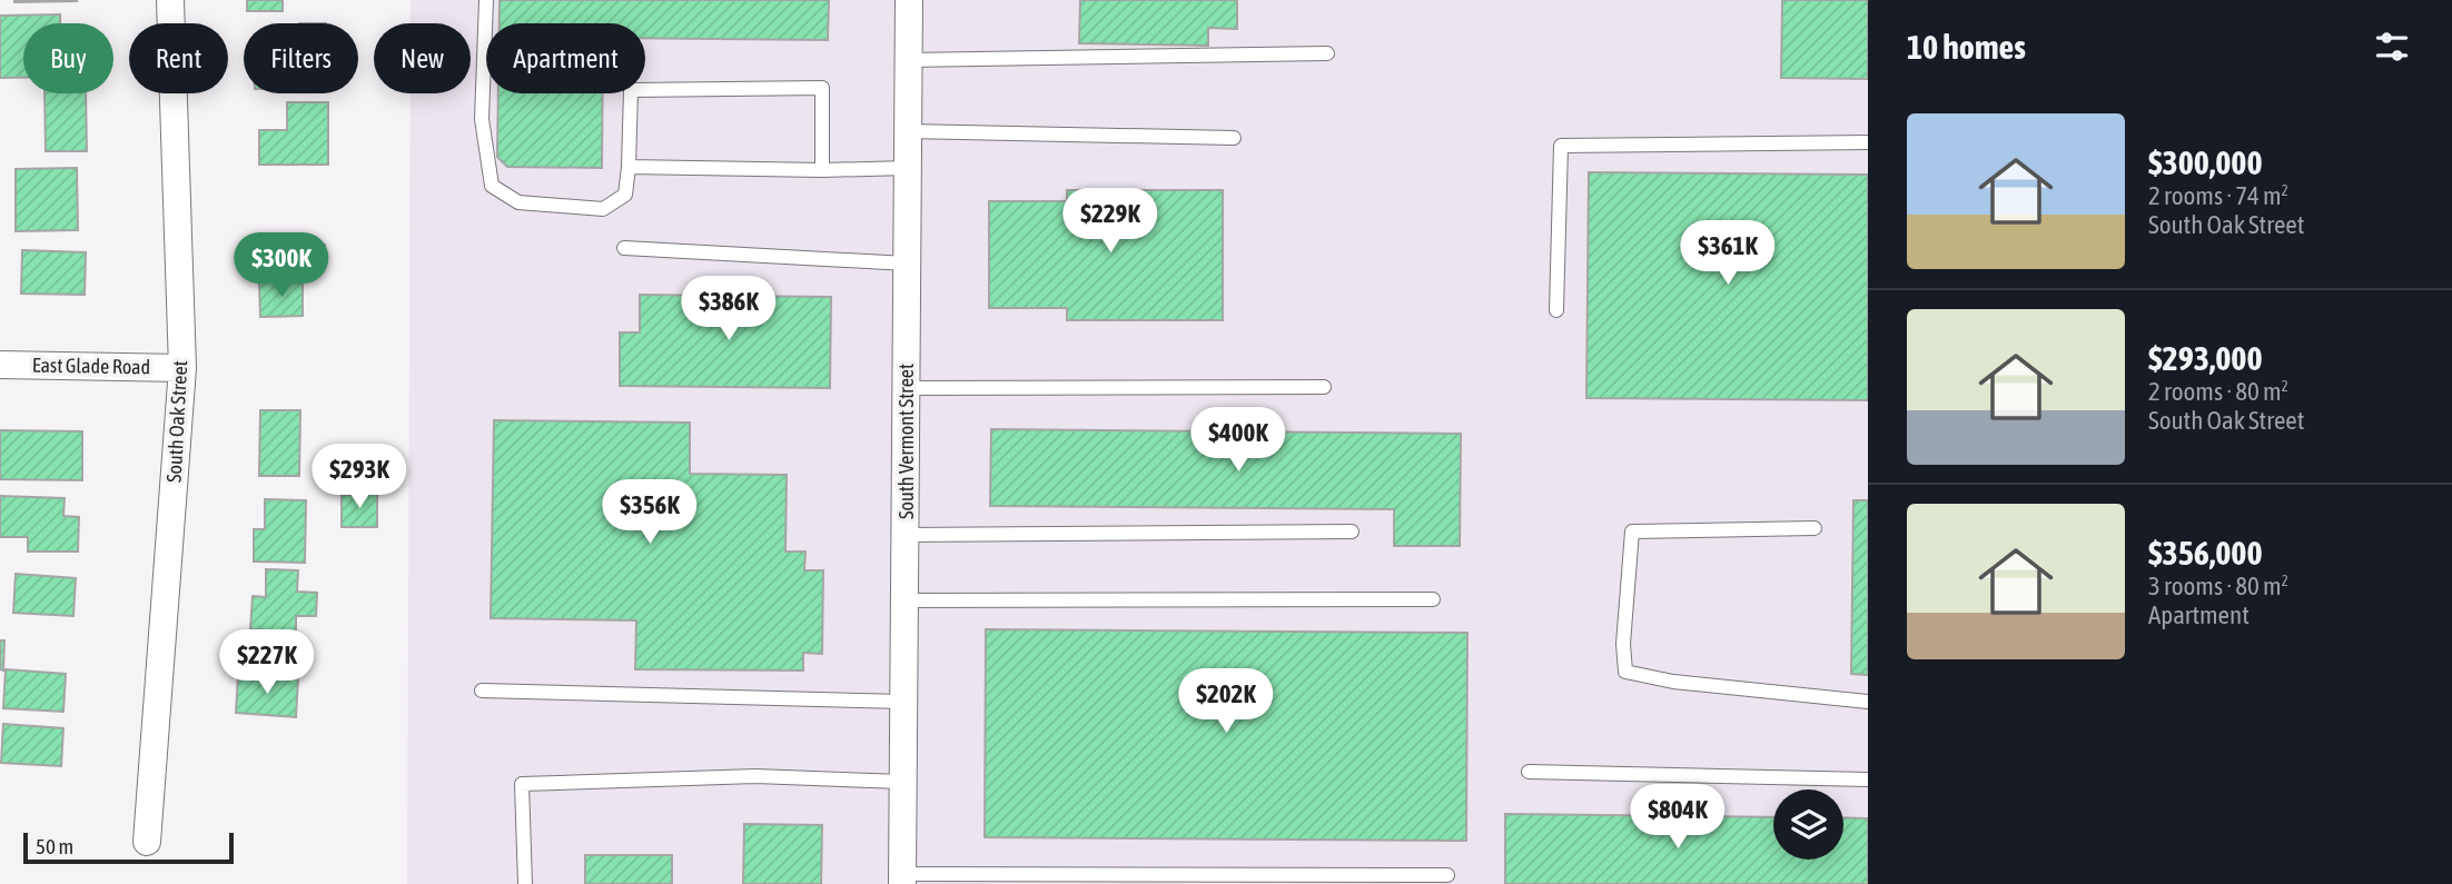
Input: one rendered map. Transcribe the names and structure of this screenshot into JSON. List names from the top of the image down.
{
  "streets": {
    "street": ["East Glade Road", "South Oak Street", "South Vermont Street"]
  },
  "crossings": [
    ["East Glade Road", "South Oak Street"]
  ],
  "scale_bar": "50 m",
  "page": {
    "heading": "10 homes",
    "chip": [
      "Buy",
      "Rent",
      "Filters",
      "New",
      "Apartment"
    ],
    "list": [
      {
        "name": "$300,000",
        "note": "2 rooms · 74 m² · South Oak Street"
      },
      {
        "name": "$293,000",
        "note": "2 rooms · 80 m² · South Oak Street"
      },
      {
        "name": "$356,000",
        "note": "3 rooms · 80 m² · Apartment"
      }
    ],
    "price": [
      "$229K",
      "$361K",
      "$300K",
      "$386K",
      "$400K",
      "$293K",
      "$356K",
      "$227K",
      "$202K",
      "$804K"
    ],
    "scale": "50 m"
  }
}
